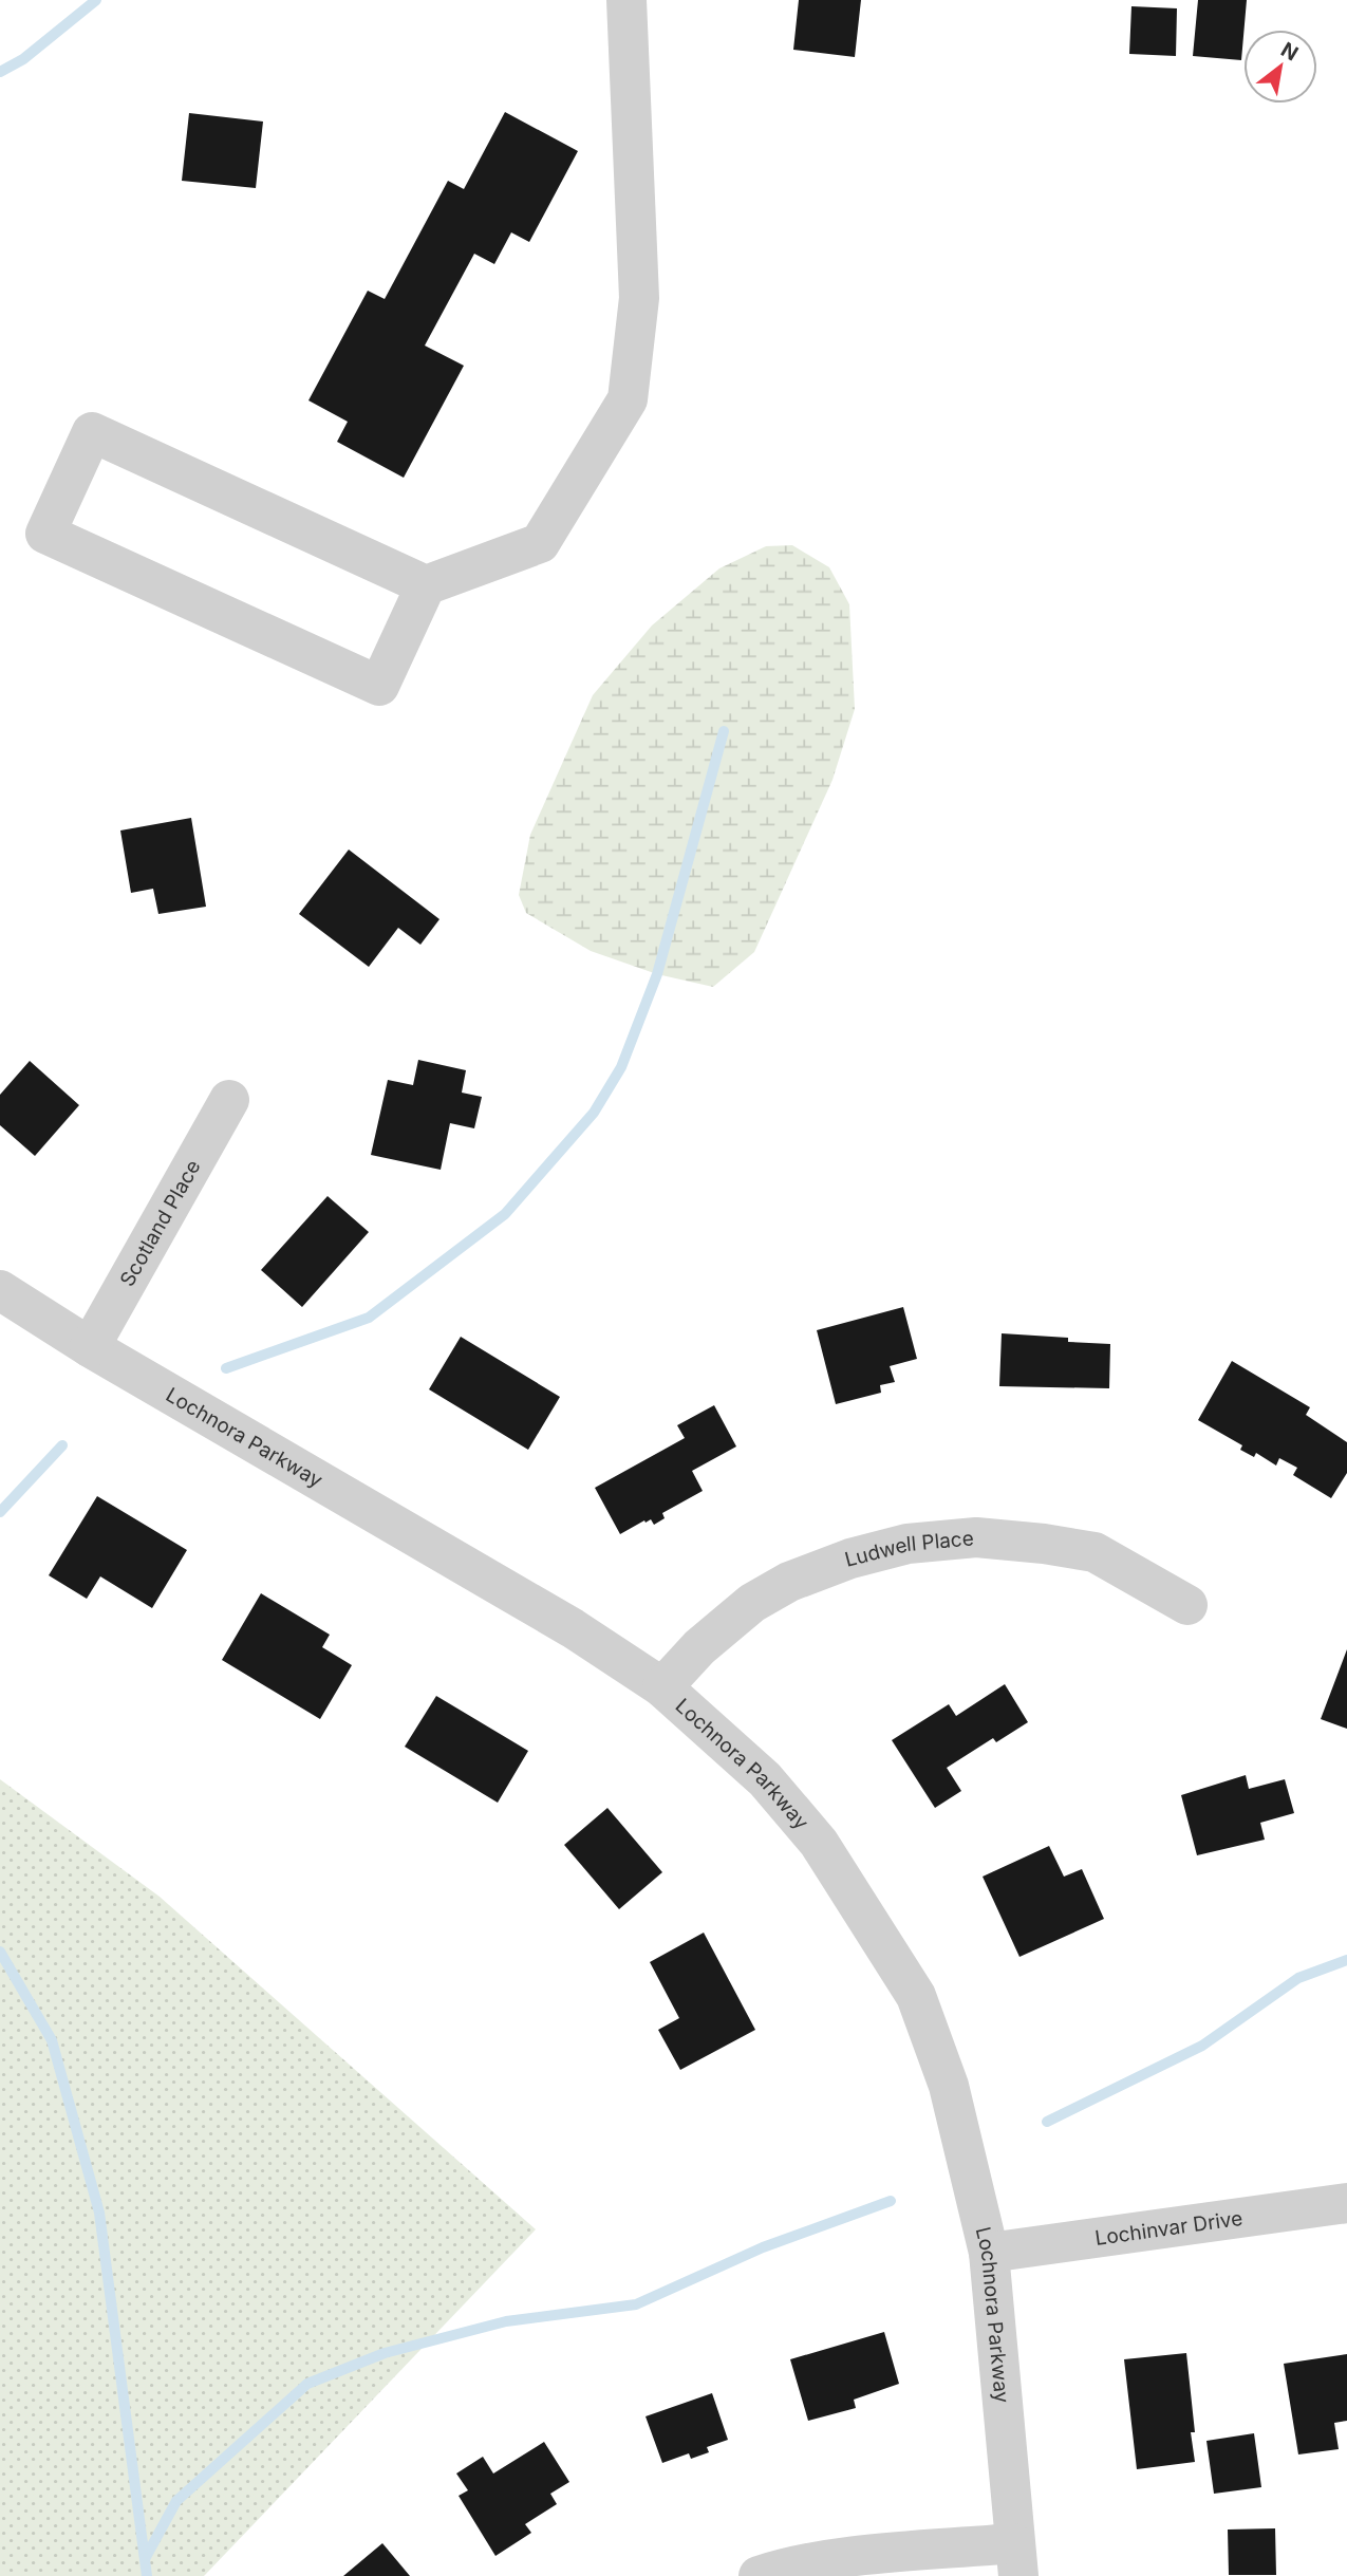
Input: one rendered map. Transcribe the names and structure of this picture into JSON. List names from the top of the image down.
{
  "streets": {
    "street": [
      "Scotland Place",
      "Lochnora Parkway",
      "Ludwell Place",
      "Lochinvar Drive"
    ]
  },
  "crossings": [
    ["Scotland Place", "Lochnora Parkway"],
    ["Lochnora Parkway", "Ludwell Place"],
    ["Lochnora Parkway", "Lochinvar Drive"]
  ],
  "north": "top right"
}
